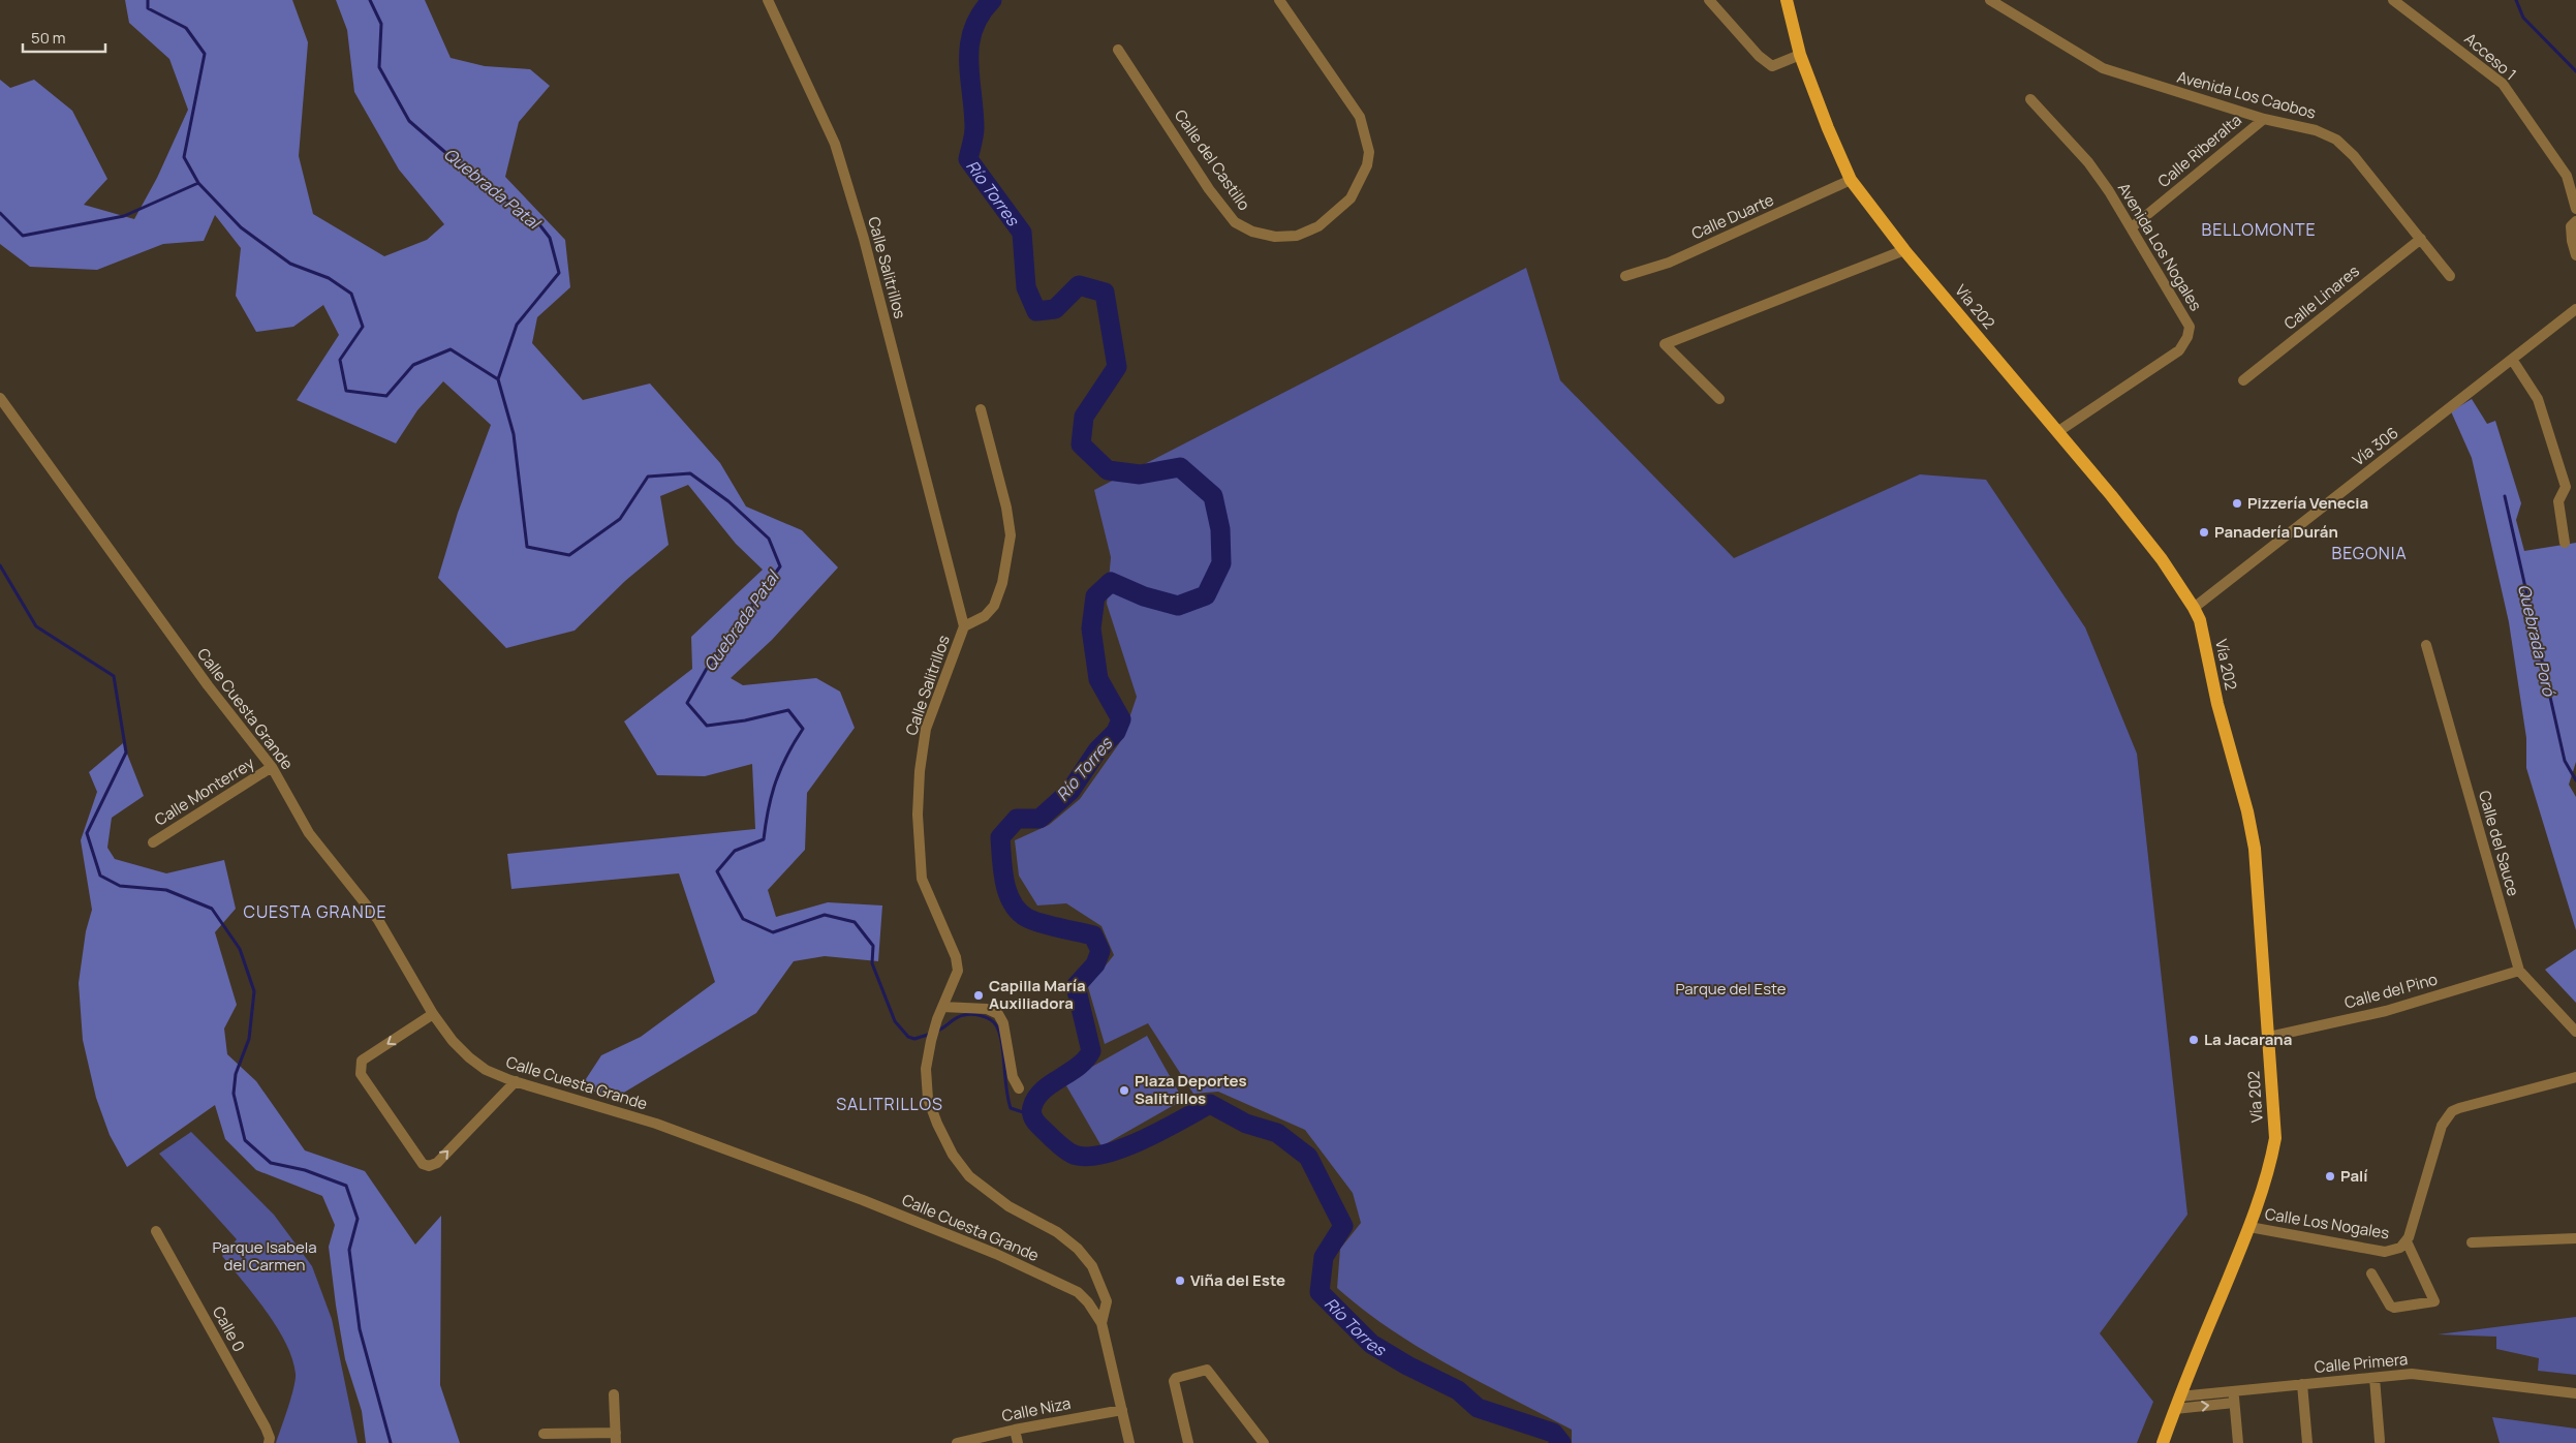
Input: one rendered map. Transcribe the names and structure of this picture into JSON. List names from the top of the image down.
{
  "streets": {
    "main road": ["Vía 202"],
    "street": [
      "Acceso 1",
      "Avenida Los Caobos",
      "Calle Riberalta",
      "Calle del Castillo",
      "Calle Duarte",
      "Avenida Los Nogales",
      "Calle Salitrillos",
      "Calle Linares",
      "Vía 306",
      "Calle Cuesta Grande",
      "Calle Monterrey",
      "Calle del Sauce",
      "Calle del Pino",
      "Calle Los Nogales",
      "Calle 0",
      "Calle Primera",
      "Calle Niza"
    ]
  },
  "crossings": [
    ["Avenida Los Caobos", "Calle Riberalta"],
    ["Avenida Los Caobos", "Calle Linares"],
    ["Calle Riberalta", "Avenida Los Nogales"],
    ["Calle Duarte", "Vía 202"],
    ["Avenida Los Nogales", "Vía 202"],
    ["Calle Salitrillos", "Calle Cuesta Grande"],
    ["Calle Salitrillos", "Calle Niza"],
    ["Vía 202", "Vía 306"],
    ["Vía 202", "Calle del Pino"],
    ["Vía 202", "Calle Los Nogales"],
    ["Vía 202", "Calle Primera"],
    ["Calle Cuesta Grande", "Calle Monterrey"],
    ["Calle del Sauce", "Calle del Pino"]
  ],
  "districts": [
    "BELLOMONTE",
    "BEGONIA",
    "CUESTA GRANDE",
    "SALITRILLOS"
  ],
  "water": ["Quebrada Patal", "Río Torres", "Quebrada Poró"],
  "parks": ["Parque del Este", "Parque Isabela del Carmen"],
  "places": [
    "Pizzería Venecia",
    "Panadería Durán",
    "Capilla María Auxiliadora",
    "La Jacarana",
    "Plaza Deportes Salitrillos",
    "Palí",
    "Viña del Este"
  ],
  "scale_bar": "50 m"
}
